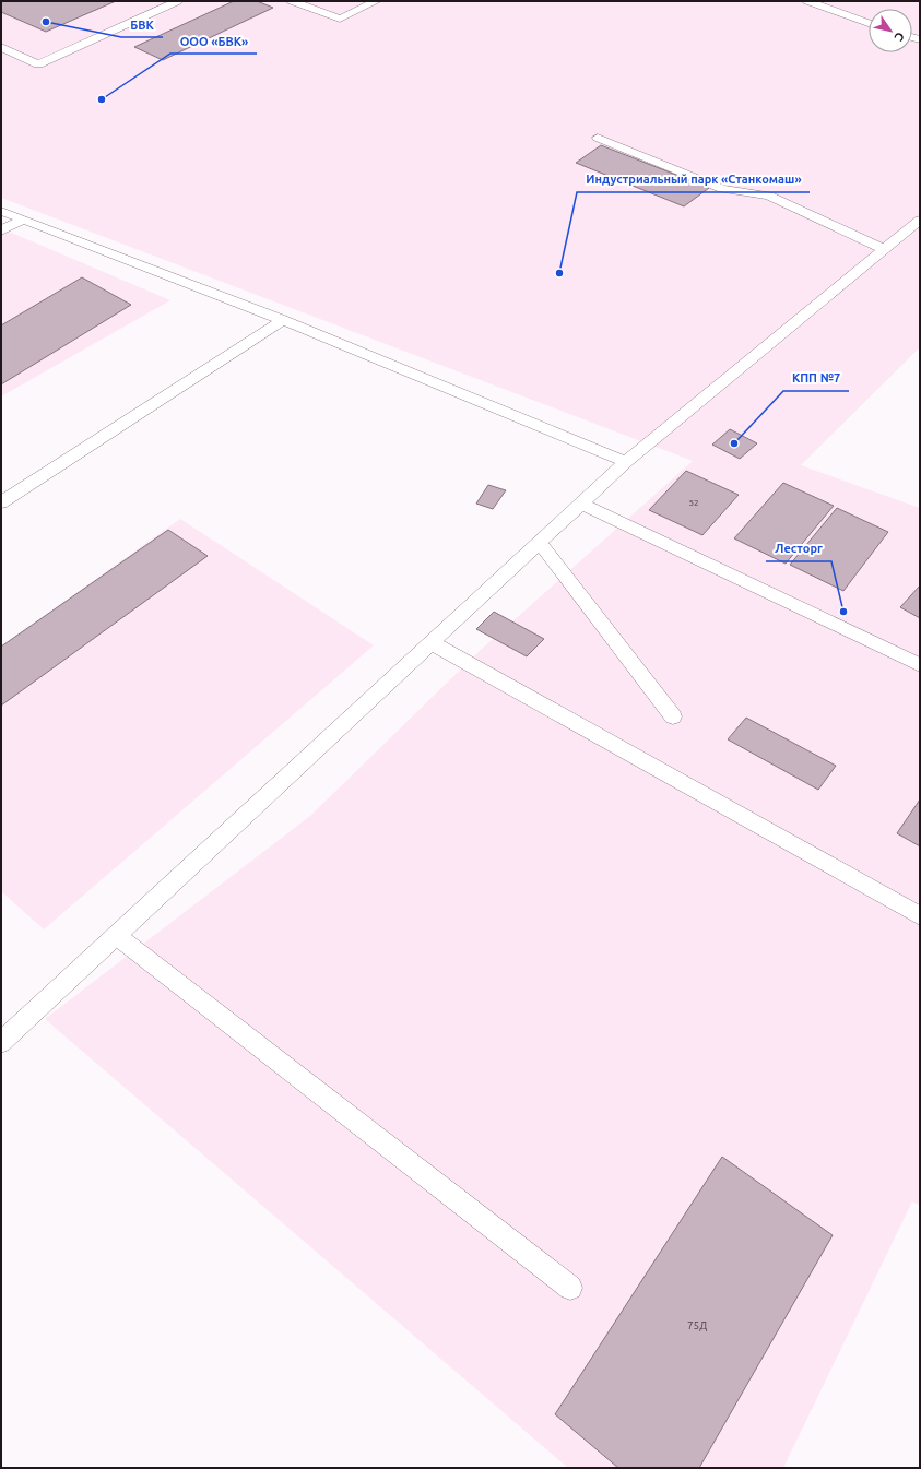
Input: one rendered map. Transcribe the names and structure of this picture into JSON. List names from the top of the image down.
{
  "places": [
    "БВК",
    "ООО «БВК»",
    "Индустриальный парк «Станкомаш»",
    "КПП №7",
    "Лесторг"
  ],
  "house_numbers": ["52", "75Д"],
  "north": "bottom right"
}
